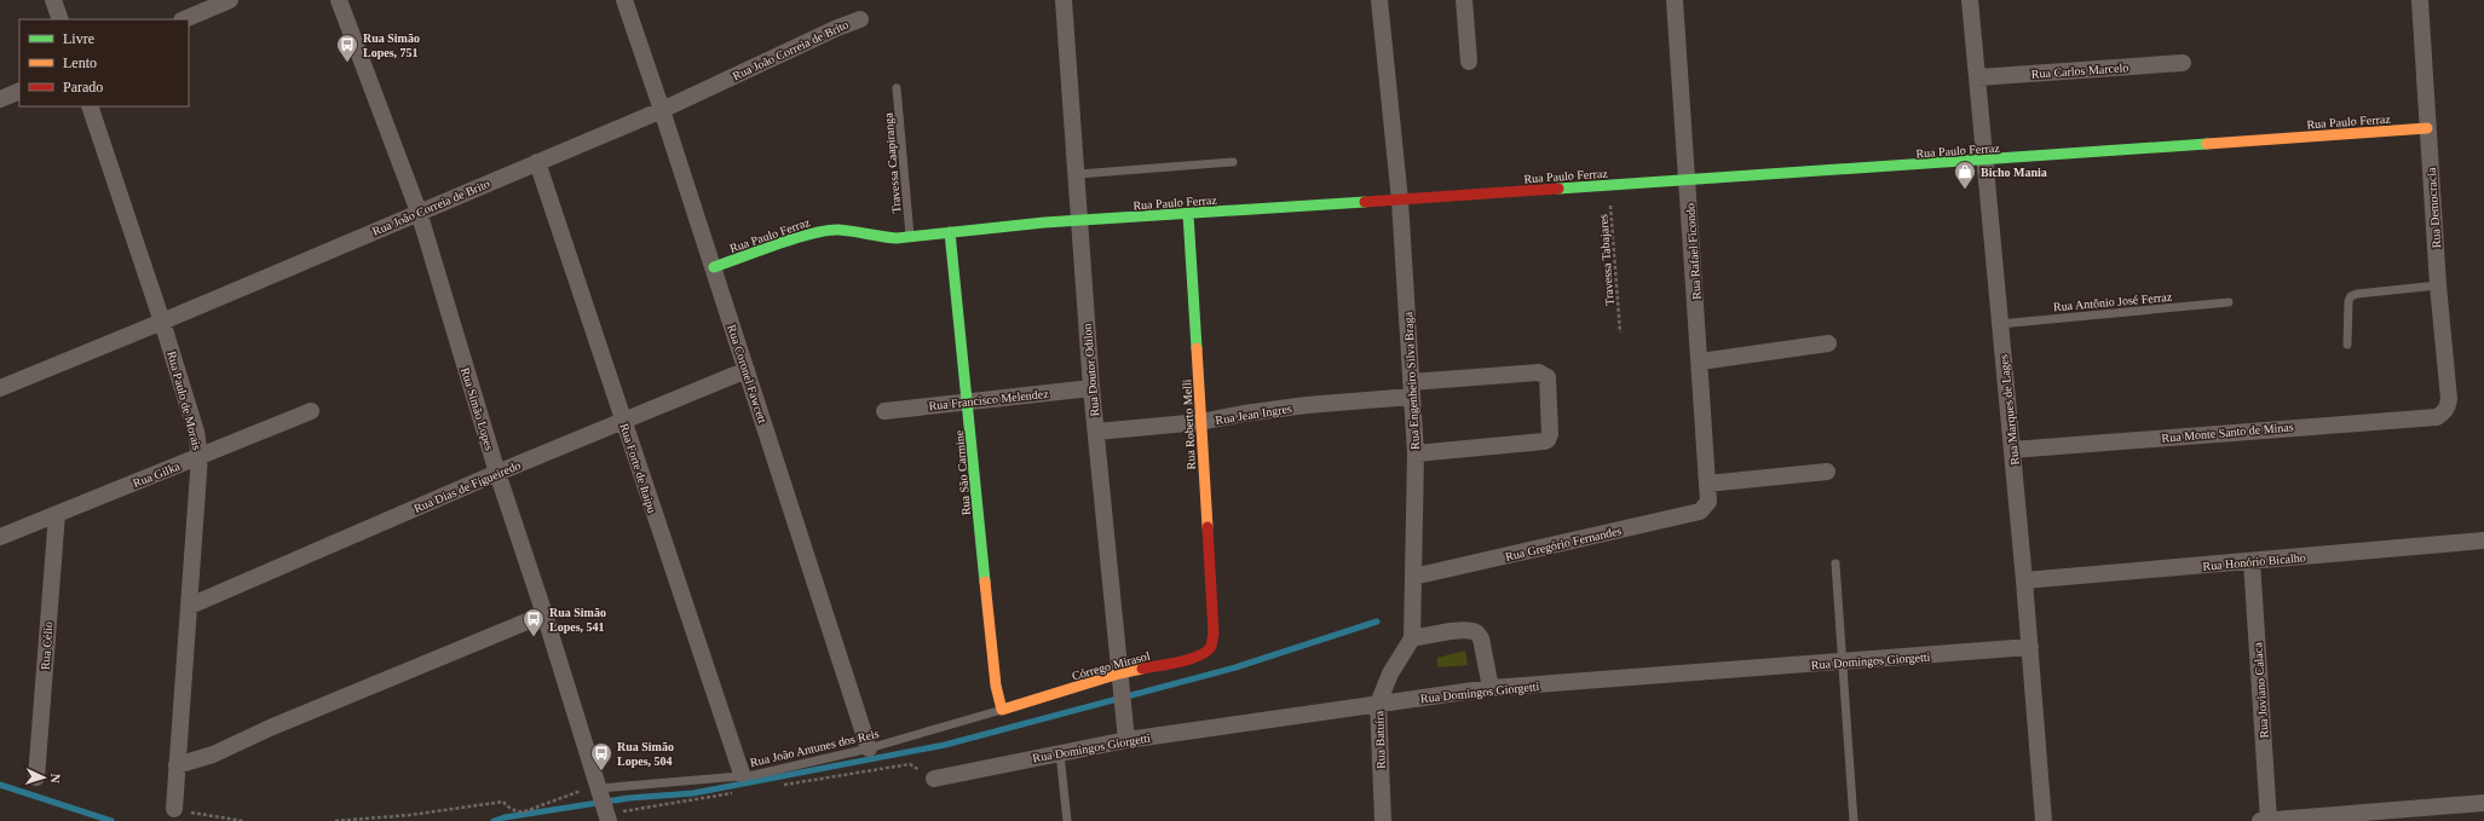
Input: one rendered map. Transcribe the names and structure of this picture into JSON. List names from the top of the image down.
{
  "streets": {
    "street": [
      "Rua João Correia de Brito",
      "Rua Carlos Marcelo",
      "Rua Paulo Ferraz",
      "Rua Democracia",
      "Rua Rafael Ficondo",
      "Rua Doutor Odilon",
      "Rua Coronel Fawcett",
      "Rua Engenheiro Silva Braga",
      "Rua Francisco Melendez",
      "Rua Paulo de Morais",
      "Rua Simão Lopes",
      "Rua Marques de Lages",
      "Rua Jean Ingres",
      "Rua Roberto Melli",
      "Rua Monte Santo de Minas",
      "Rua Forte de Itaipu",
      "Rua São Carmine",
      "Rua Gilka",
      "Rua Dias de Figueiredo",
      "Rua Gregório Fernandes",
      "Rua Honório Bicalho",
      "Rua Célio",
      "Rua Domingos Giorgetti",
      "Córrego Mirasol",
      "Rua Joviano Calaca",
      "Rua Batuíra"
    ],
    "lane": ["Travessa Caapiranga", "Rua Antônio José Ferraz", "Rua João Antunes dos Reis"],
    "path": ["Travessa Tabajares"]
  },
  "crossings": [
    ["Rua João Correia de Brito", "Rua Coronel Fawcett"],
    ["Rua João Correia de Brito", "Rua Paulo de Morais"],
    ["Rua João Correia de Brito", "Rua Simão Lopes"],
    ["Rua João Correia de Brito", "Rua Forte de Itaipu"],
    ["Rua Carlos Marcelo", "Rua Marques de Lages"],
    ["Rua Paulo Ferraz", "Travessa Caapiranga"],
    ["Rua Paulo Ferraz", "Rua Democracia"],
    ["Rua Paulo Ferraz", "Rua Rafael Ficondo"],
    ["Rua Paulo Ferraz", "Travessa Tabajares"],
    ["Rua Paulo Ferraz", "Rua Doutor Odilon"],
    ["Rua Paulo Ferraz", "Rua Coronel Fawcett"],
    ["Rua Paulo Ferraz", "Rua Engenheiro Silva Braga"],
    ["Rua Paulo Ferraz", "Rua Marques de Lages"],
    ["Rua Paulo Ferraz", "Rua Roberto Melli"],
    ["Rua Paulo Ferraz", "Rua São Carmine"],
    ["Rua Democracia", "Rua Monte Santo de Minas"],
    ["Rua Rafael Ficondo", "Rua Gregório Fernandes"],
    ["Rua Antônio José Ferraz", "Rua Marques de Lages"],
    ["Rua Doutor Odilon", "Rua Francisco Melendez"],
    ["Rua Doutor Odilon", "Rua Jean Ingres"],
    ["Rua Doutor Odilon", "Rua Domingos Giorgetti"],
    ["Rua Doutor Odilon", "Córrego Mirasol"],
    ["Rua Coronel Fawcett", "Rua Dias de Figueiredo"],
    ["Rua Coronel Fawcett", "Rua João Antunes dos Reis"],
    ["Rua Engenheiro Silva Braga", "Rua Jean Ingres"],
    ["Rua Engenheiro Silva Braga", "Rua Gregório Fernandes"],
    ["Rua Engenheiro Silva Braga", "Rua Batuíra"],
    ["Rua Francisco Melendez", "Rua São Carmine"],
    ["Rua Paulo de Morais", "Rua Gilka"],
    ["Rua Paulo de Morais", "Rua Dias de Figueiredo"],
    ["Rua Simão Lopes", "Rua Dias de Figueiredo"],
    ["Rua Simão Lopes", "Rua João Antunes dos Reis"],
    ["Rua Marques de Lages", "Rua Monte Santo de Minas"],
    ["Rua Marques de Lages", "Rua Honório Bicalho"],
    ["Rua Marques de Lages", "Rua Domingos Giorgetti"],
    ["Rua Jean Ingres", "Rua Roberto Melli"],
    ["Rua Roberto Melli", "Córrego Mirasol"],
    ["Rua Forte de Itaipu", "Rua Dias de Figueiredo"],
    ["Rua Forte de Itaipu", "Rua João Antunes dos Reis"],
    ["Rua São Carmine", "Córrego Mirasol"],
    ["Rua São Carmine", "Rua João Antunes dos Reis"],
    ["Rua Gilka", "Rua Célio"],
    ["Rua Honório Bicalho", "Rua Joviano Calaca"],
    ["Rua Domingos Giorgetti", "Rua Batuíra"],
    ["Córrego Mirasol", "Rua João Antunes dos Reis"]
  ],
  "places": {
    "bus stop": ["Rua Simão Lopes, 751", "Rua Simão Lopes, 541", "Rua Simão Lopes, 504"],
    "shop": ["Bicho Mania"]
  },
  "legend": ["Livre", "Lento", "Parado"],
  "north": "right"
}
